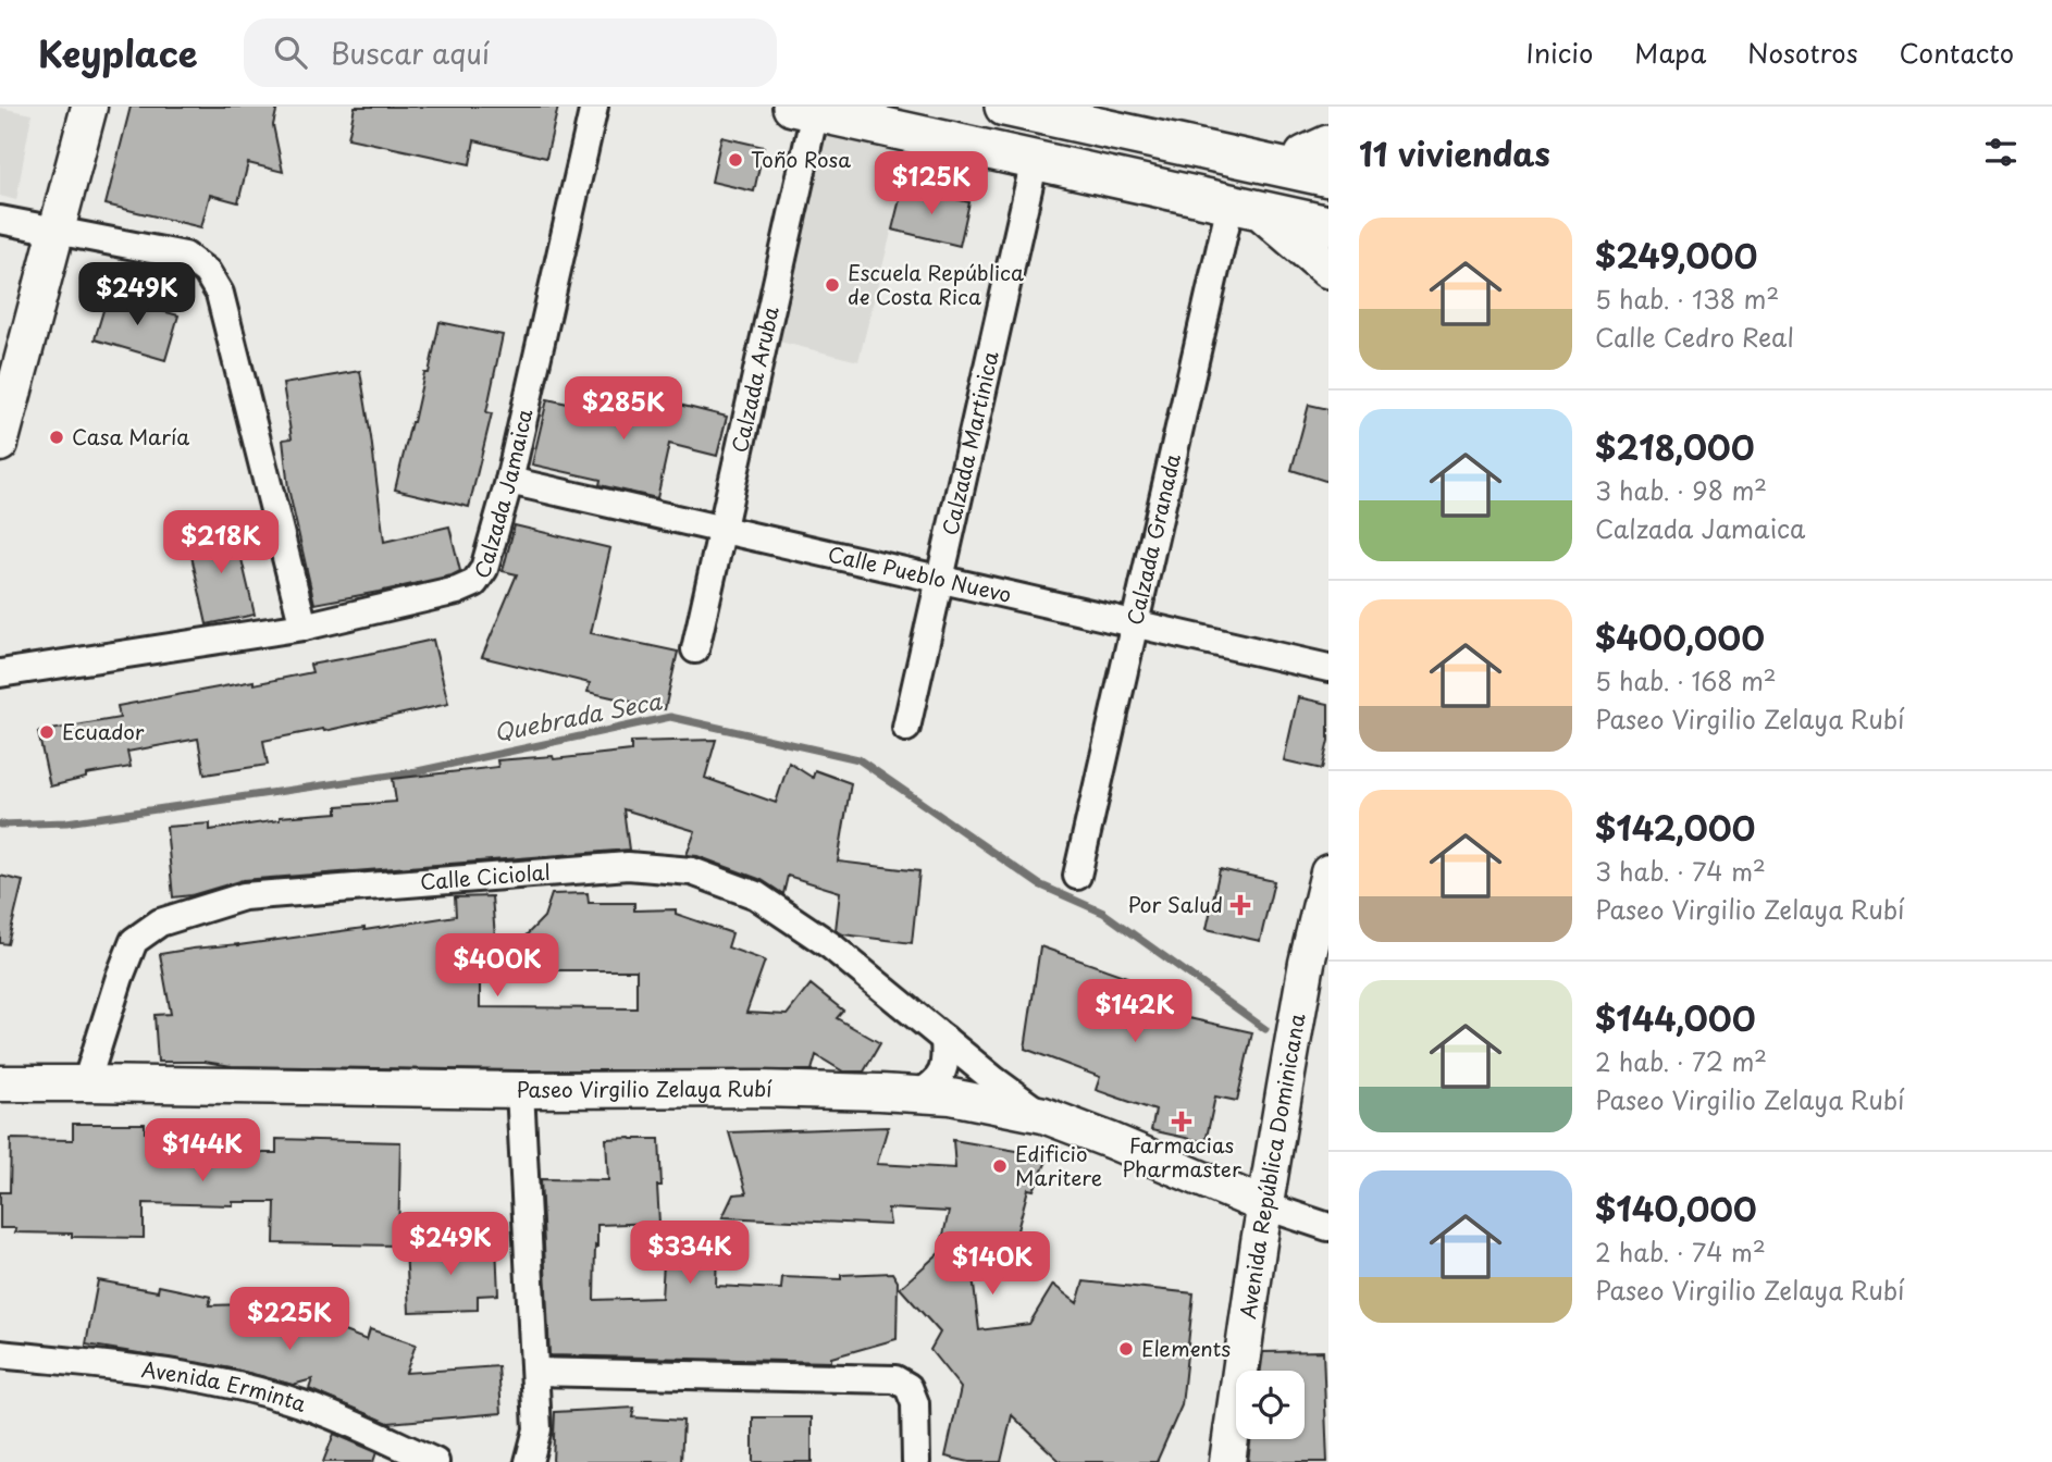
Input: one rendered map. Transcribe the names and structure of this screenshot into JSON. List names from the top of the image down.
{
  "streets": {
    "street": [
      "Calzada Aruba",
      "Calzada Martinica",
      "Calzada Jamaica",
      "Calzada Granada",
      "Calle Pueblo Nuevo",
      "Calle Ciciolal",
      "Paseo Virgilio Zelaya Rubí",
      "Avenida República Dominicana",
      "Avenida Erminta"
    ]
  },
  "crossings": [
    ["Calzada Aruba", "Calle Pueblo Nuevo"],
    ["Calzada Martinica", "Calle Pueblo Nuevo"],
    ["Calzada Jamaica", "Calle Pueblo Nuevo"],
    ["Calzada Granada", "Calle Pueblo Nuevo"],
    ["Calle Ciciolal", "Paseo Virgilio Zelaya Rubí"],
    ["Paseo Virgilio Zelaya Rubí", "Avenida República Dominicana"]
  ],
  "water": ["Quebrada Seca"],
  "places": {
    "other": [
      "Toño Rosa",
      "Escuela República de Costa Rica",
      "Casa María",
      "Ecuador",
      "Edificio Maritere",
      "Elements"
    ],
    "health": ["Por Salud", "Farmacias Pharmaster"]
  },
  "page": {
    "header": "Keyplace",
    "search": "Buscar aquí",
    "nav": [
      "Inicio",
      "Mapa",
      "Nosotros",
      "Contacto"
    ],
    "heading": "11 viviendas",
    "price": [
      "$125K",
      "$249K",
      "$285K",
      "$218K",
      "$400K",
      "$142K",
      "$144K",
      "$249K",
      "$334K",
      "$140K",
      "$225K"
    ],
    "list": [
      {
        "name": "$249,000",
        "note": "5 hab. · 138 m² · Calle Cedro Real"
      },
      {
        "name": "$218,000",
        "note": "3 hab. · 98 m² · Calzada Jamaica"
      },
      {
        "name": "$400,000",
        "note": "5 hab. · 168 m² · Paseo Virgilio Zelaya Rubí"
      },
      {
        "name": "$142,000",
        "note": "3 hab. · 74 m² · Paseo Virgilio Zelaya Rubí"
      },
      {
        "name": "$144,000",
        "note": "2 hab. · 72 m² · Paseo Virgilio Zelaya Rubí"
      },
      {
        "name": "$140,000",
        "note": "2 hab. · 74 m² · Paseo Virgilio Zelaya Rubí"
      }
    ]
  }
}
